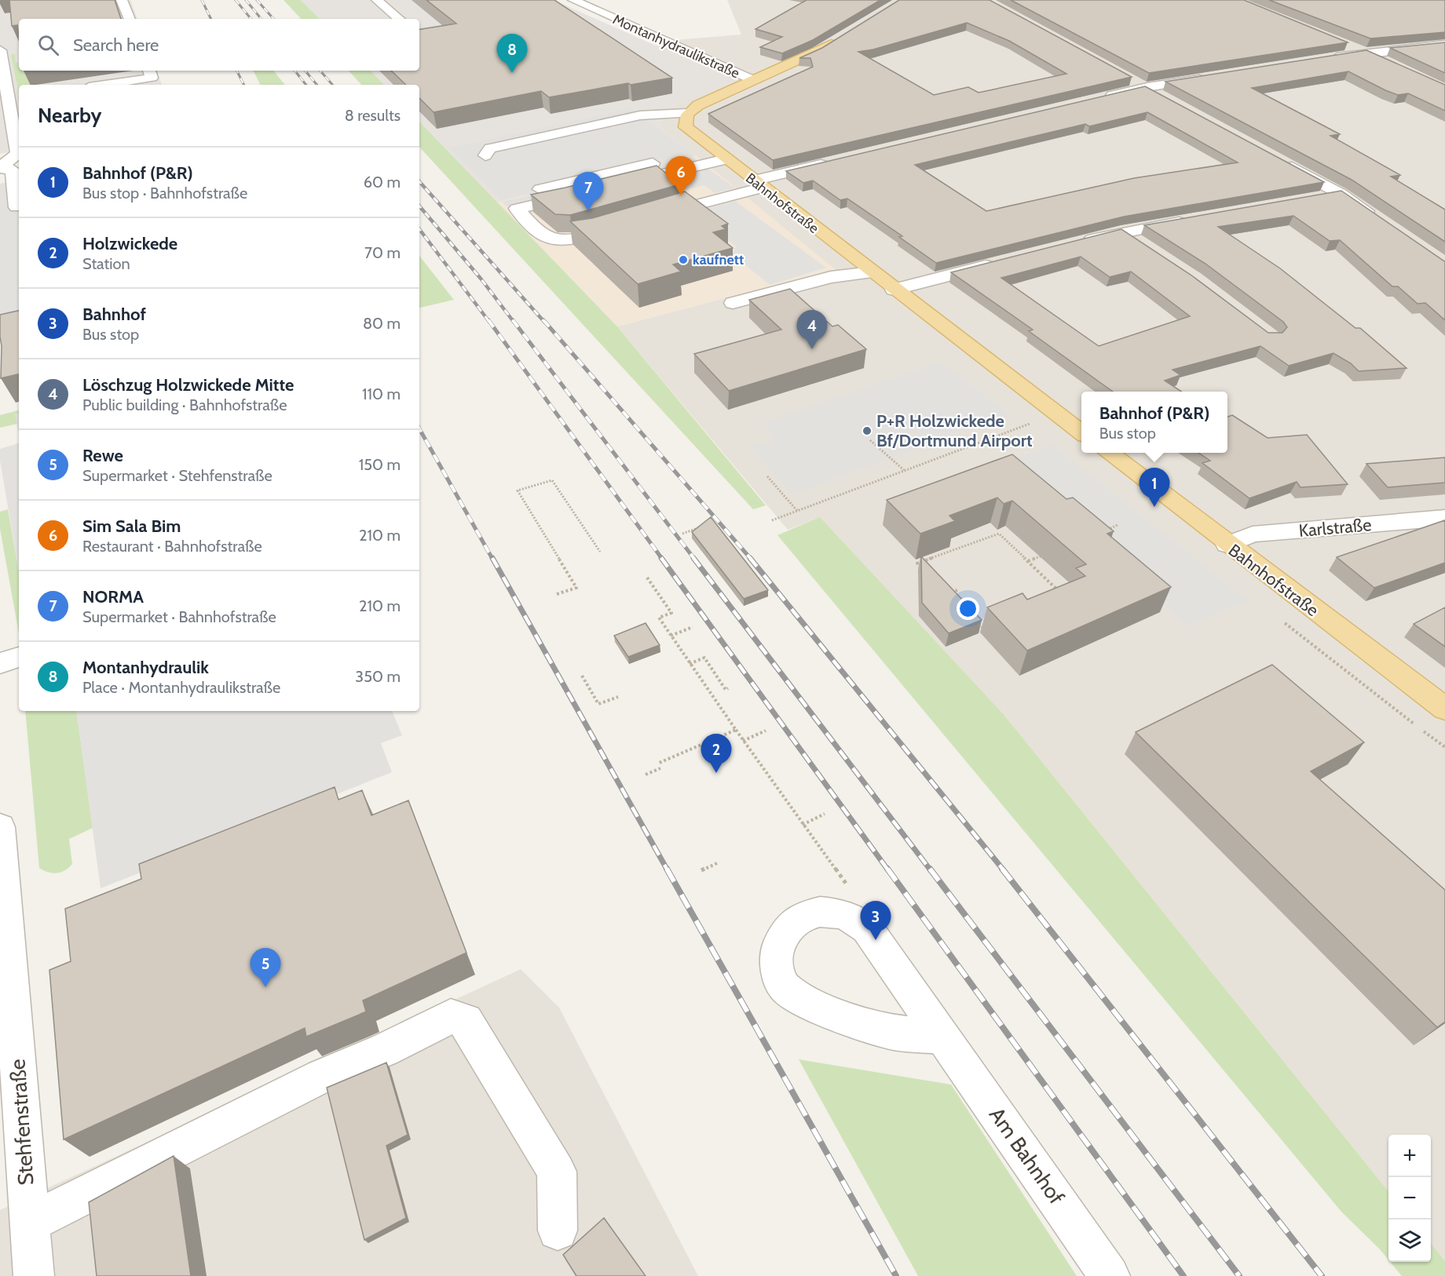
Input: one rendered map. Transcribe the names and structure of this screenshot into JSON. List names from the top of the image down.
{
  "streets": {
    "main road": ["Bahnhofstraße"],
    "street": [
      "Montanhydraulikstraße",
      "Karlstraße",
      "Stehfenstraße",
      "Am Bahnhof"
    ]
  },
  "crossings": [
    ["Bahnhofstraße", "Karlstraße"]
  ],
  "places": ["kaufnett", "P+R Holzwickede Bf/Dortmund Airport"],
  "page": {
    "search": "Search here",
    "pins": [
      "8",
      "6",
      "7",
      "4",
      "1",
      "2",
      "3",
      "5"
    ],
    "heading": ["Nearby", "8 results"],
    "list": [
      {
        "mark": "1",
        "name": "Bahnhof (P&R)",
        "note": "Bus stop · Bahnhofstraße",
        "value": "60 m"
      },
      {
        "mark": "2",
        "name": "Holzwickede",
        "note": "Station",
        "value": "70 m"
      },
      {
        "mark": "3",
        "name": "Bahnhof",
        "note": "Bus stop",
        "value": "80 m"
      },
      {
        "mark": "4",
        "name": "Löschzug Holzwickede Mitte",
        "note": "Public building · Bahnhofstraße",
        "value": "110 m"
      },
      {
        "mark": "5",
        "name": "Rewe",
        "note": "Supermarket · Stehfenstraße",
        "value": "150 m"
      },
      {
        "mark": "6",
        "name": "Sim Sala Bim",
        "note": "Restaurant · Bahnhofstraße",
        "value": "210 m"
      },
      {
        "mark": "7",
        "name": "NORMA",
        "note": "Supermarket · Bahnhofstraße",
        "value": "210 m"
      },
      {
        "mark": "8",
        "name": "Montanhydraulik",
        "note": "Place · Montanhydraulikstraße",
        "value": "350 m"
      }
    ],
    "popup": ["Bahnhof (P&R)", "Bus stop"],
    "map_buttons": ["+", "−"]
  }
}
